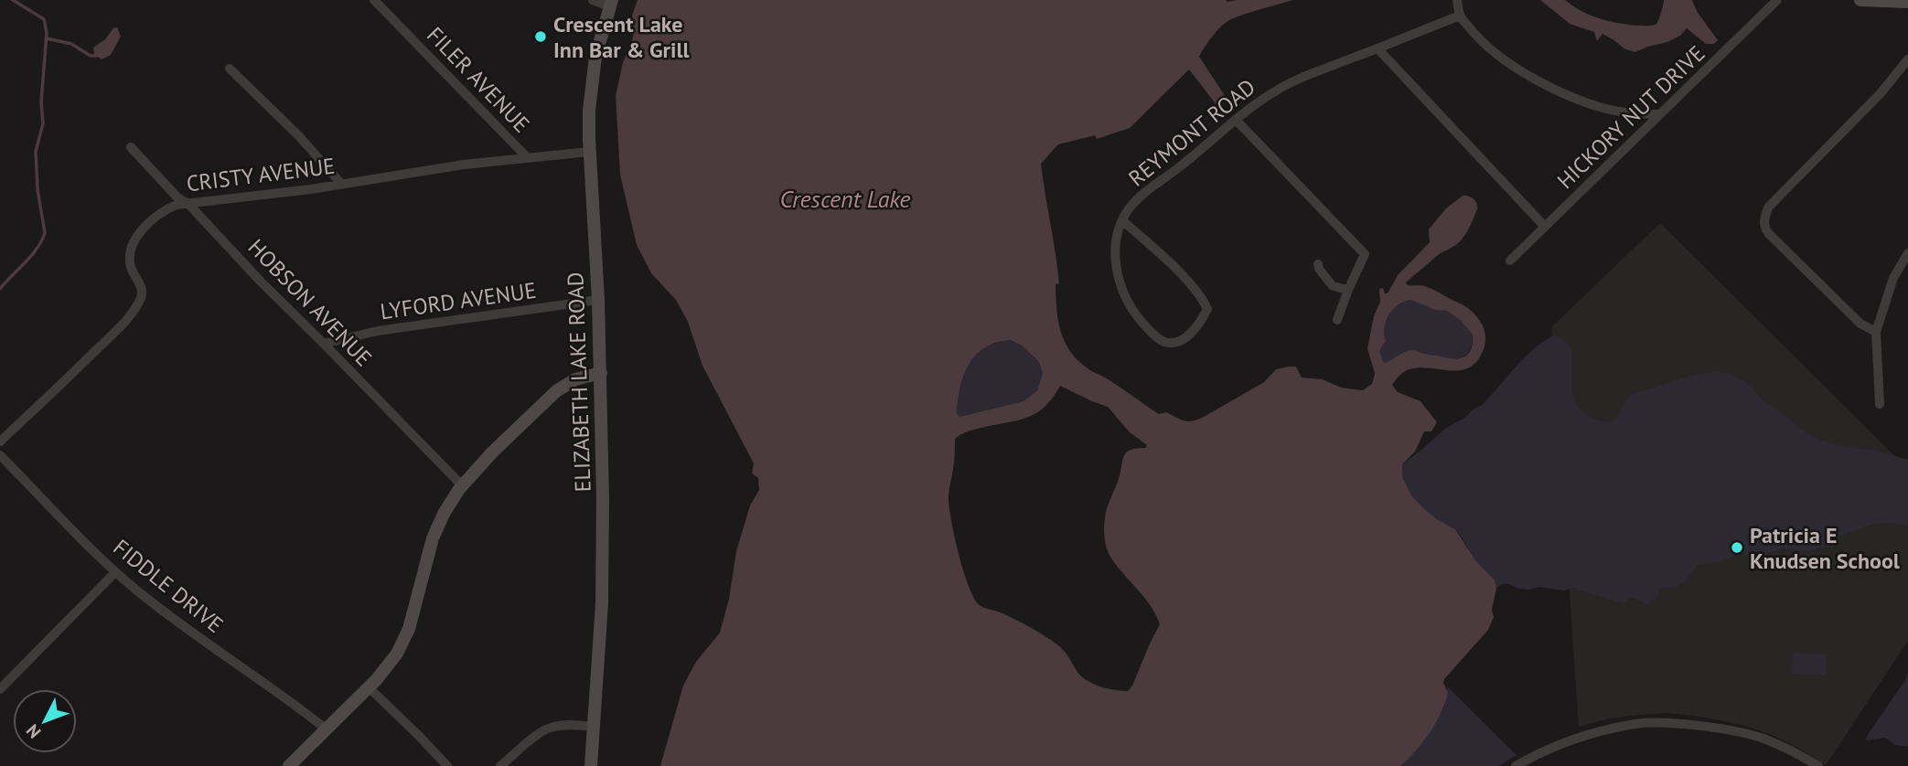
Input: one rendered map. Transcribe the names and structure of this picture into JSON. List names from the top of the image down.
{
  "streets": {
    "street": [
      "FILER AVENUE",
      "HICKORY NUT DRIVE",
      "REYMONT ROAD",
      "CRISTY AVENUE",
      "LYFORD AVENUE",
      "HOBSON AVENUE",
      "ELIZABETH LAKE ROAD",
      "FIDDLE DRIVE"
    ]
  },
  "crossings": [
    ["FILER AVENUE", "CRISTY AVENUE"],
    ["CRISTY AVENUE", "HOBSON AVENUE"],
    ["CRISTY AVENUE", "ELIZABETH LAKE ROAD"],
    ["LYFORD AVENUE", "HOBSON AVENUE"],
    ["LYFORD AVENUE", "ELIZABETH LAKE ROAD"]
  ],
  "water": ["Crescent Lake"],
  "places": ["Crescent Lake Inn Bar & Grill", "Patricia E Knudsen School"],
  "north": "bottom left"
}
